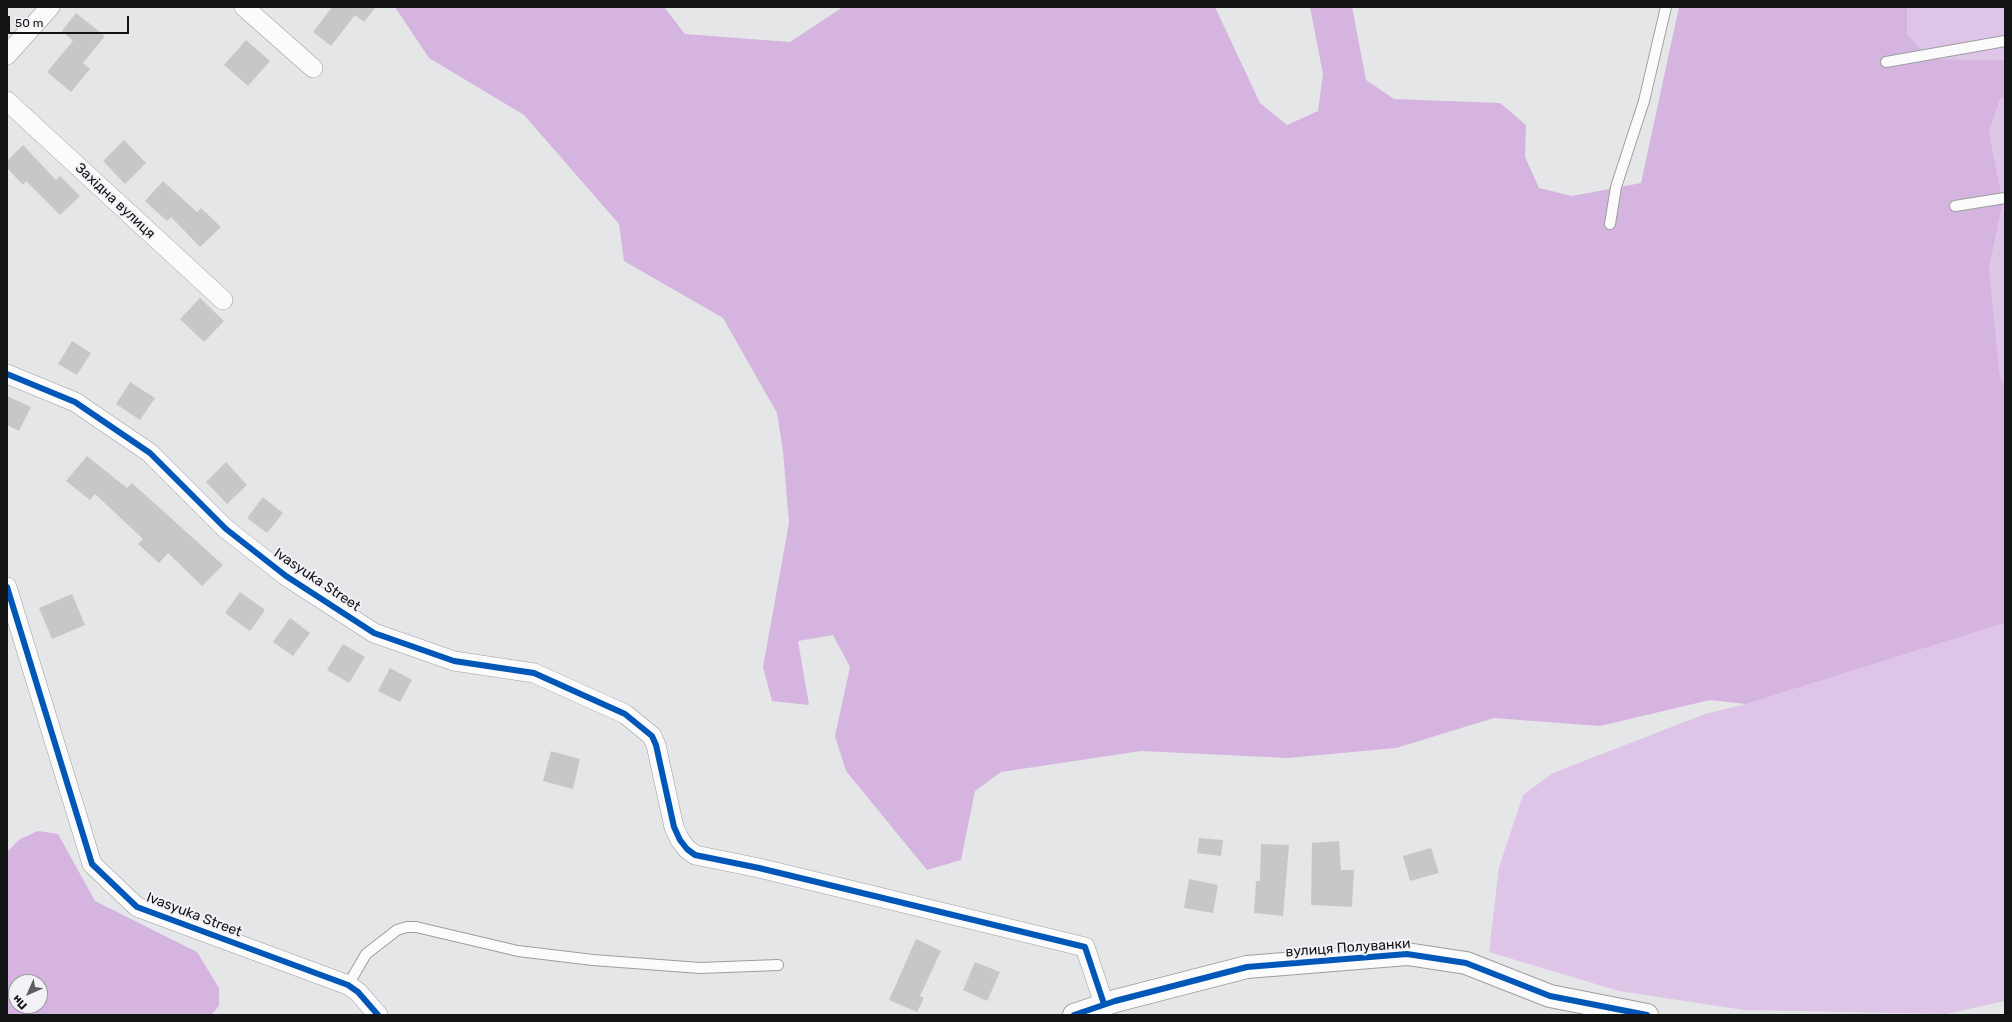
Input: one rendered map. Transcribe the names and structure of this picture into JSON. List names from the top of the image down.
{
  "streets": {
    "street": ["Західна вулиця", "Ivasyuka Street", "вулиця Полуванки"]
  },
  "crossings": [
    ["Ivasyuka Street", "вулиця Полуванки"]
  ],
  "scale_bar": "50 m",
  "north": "bottom left"
}
